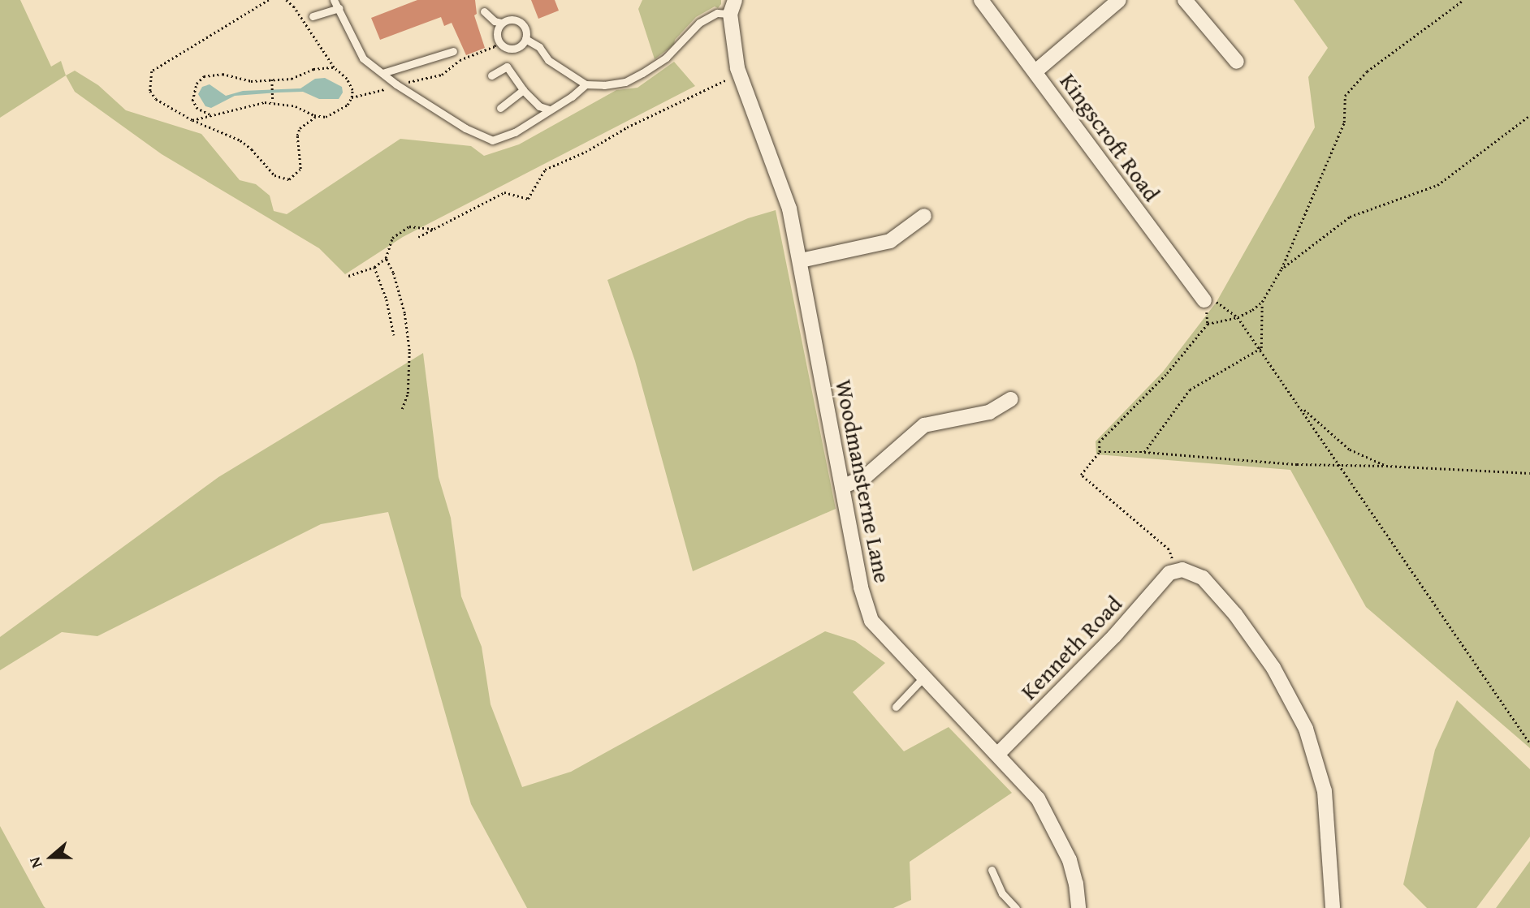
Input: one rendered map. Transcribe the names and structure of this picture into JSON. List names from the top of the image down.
{
  "streets": {
    "street": ["Kingscroft Road", "Woodmansterne Lane", "Kenneth Road"]
  },
  "crossings": [
    ["Woodmansterne Lane", "Kenneth Road"]
  ],
  "north": "left"
}
